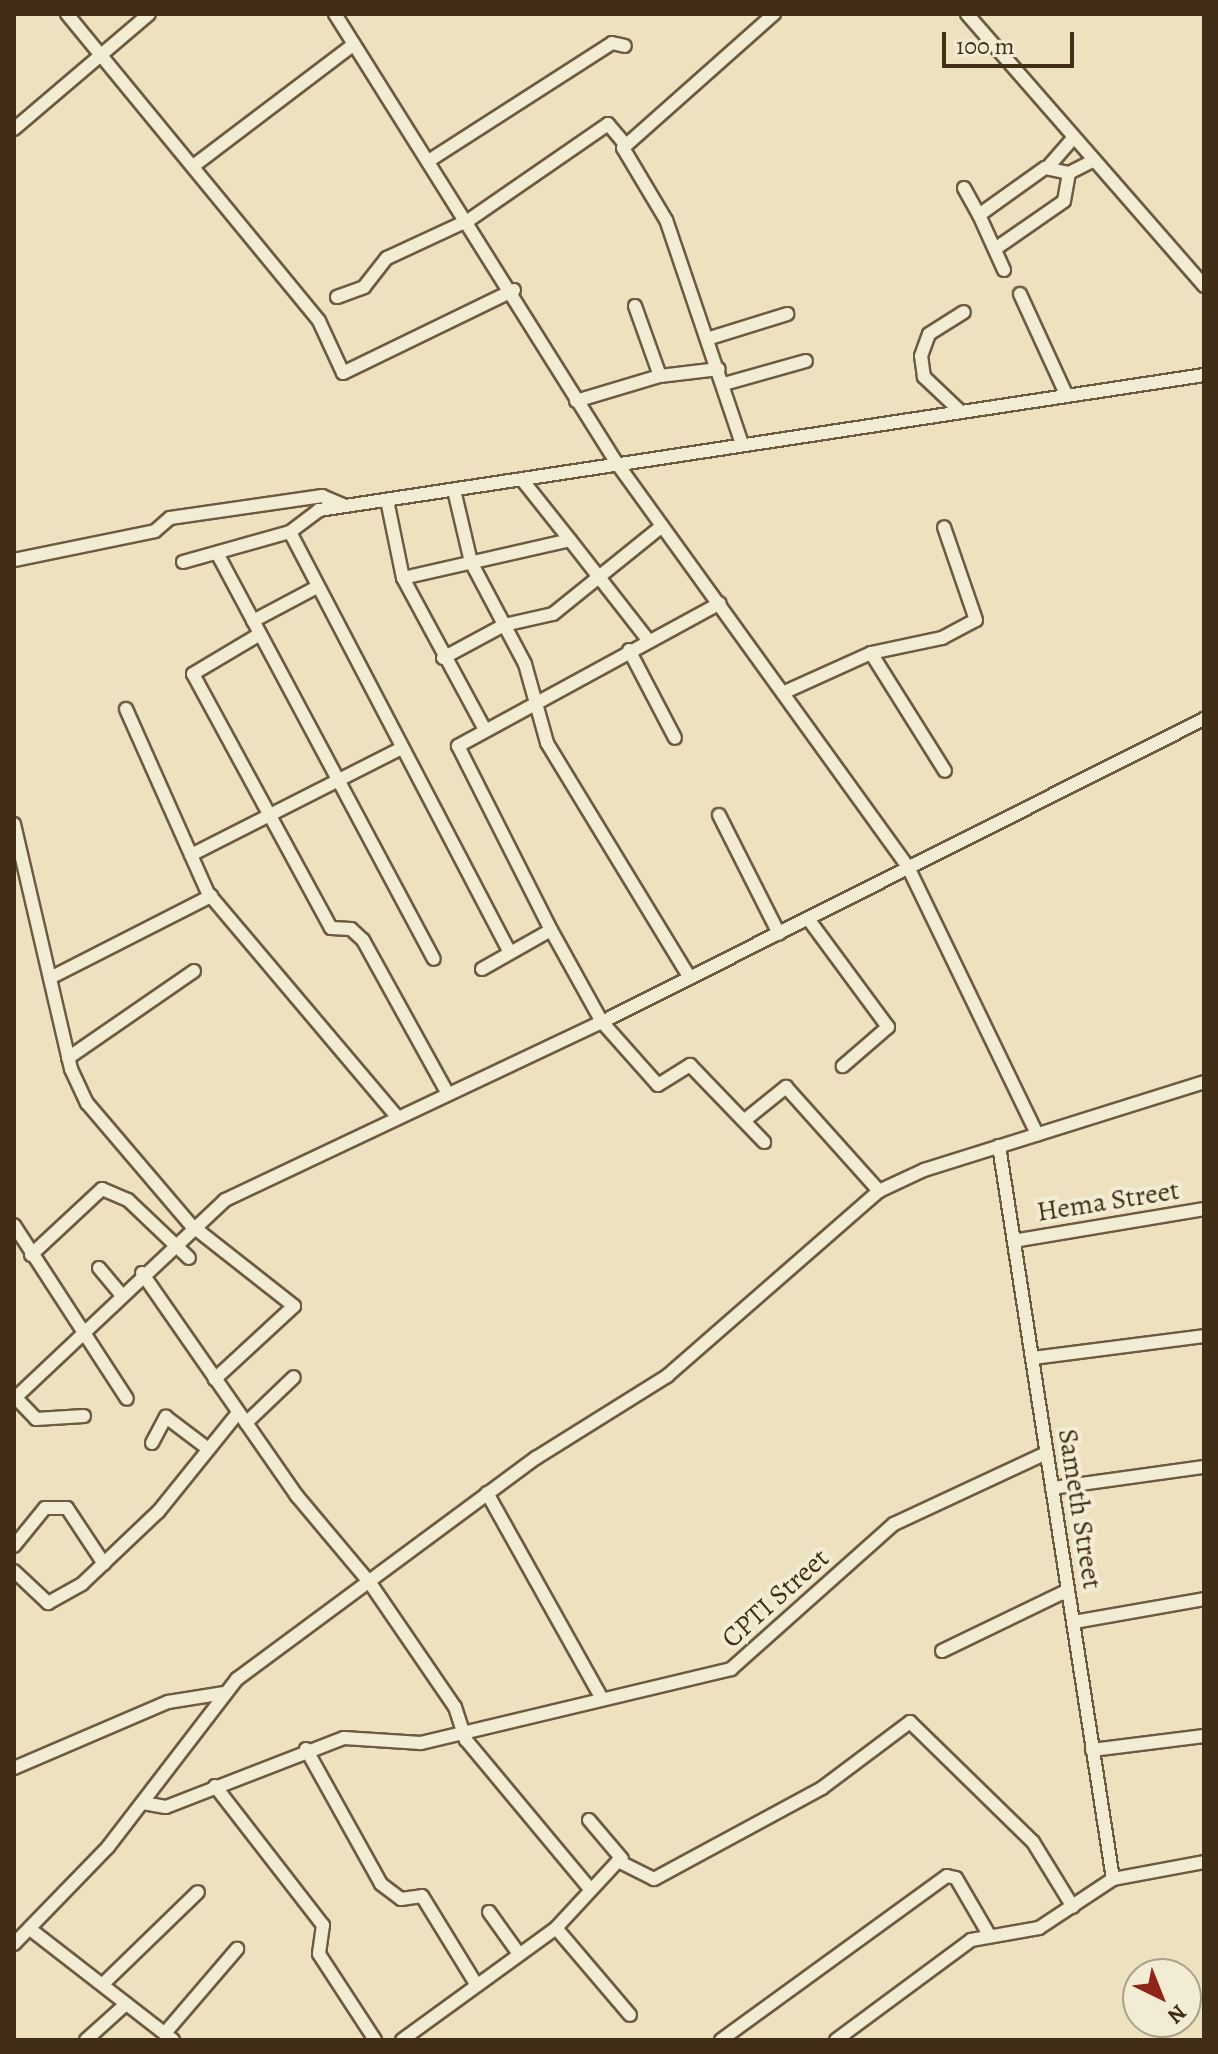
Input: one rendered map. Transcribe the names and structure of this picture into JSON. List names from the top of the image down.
{
  "streets": {
    "street": ["Hema Street", "Sameth Street", "CPTI Street"]
  },
  "crossings": [
    ["Hema Street", "Sameth Street"],
    ["Sameth Street", "CPTI Street"]
  ],
  "scale_bar": "100 m",
  "north": "bottom right"
}
